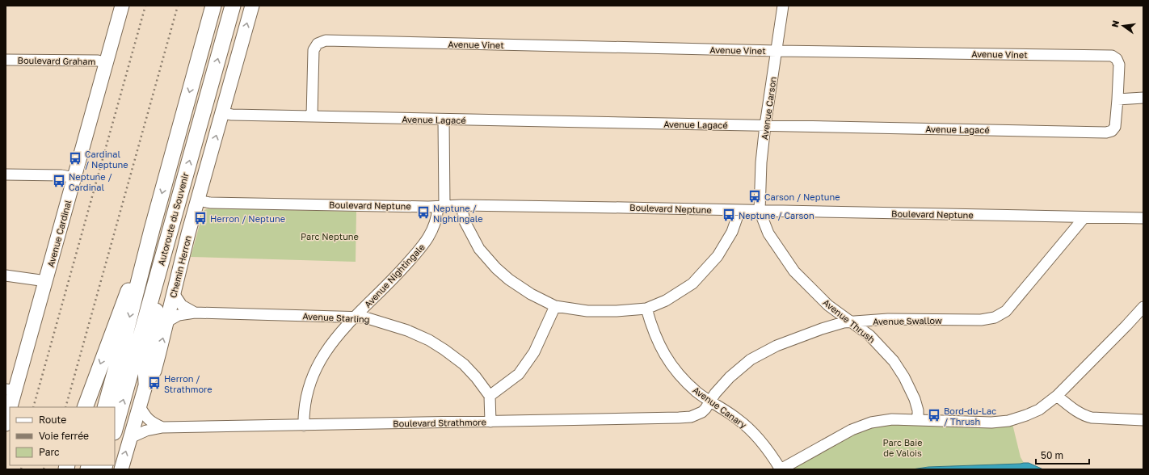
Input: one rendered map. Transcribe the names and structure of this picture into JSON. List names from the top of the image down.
{
  "streets": {
    "highway": ["Autoroute du Souvenir"],
    "main road": ["Avenue Cardinal", "Chemin Herron"],
    "street": [
      "Avenue Vinet",
      "Boulevard Graham",
      "Avenue Carson",
      "Avenue Lagacé",
      "Boulevard Neptune",
      "Avenue Nightingale",
      "Avenue Starling",
      "Avenue Thrush",
      "Avenue Swallow",
      "Avenue Canary",
      "Boulevard Strathmore"
    ]
  },
  "crossings": [
    ["Avenue Vinet", "Avenue Carson"],
    ["Avenue Vinet", "Avenue Lagacé"],
    ["Boulevard Graham", "Avenue Cardinal"],
    ["Avenue Carson", "Avenue Lagacé"],
    ["Avenue Carson", "Boulevard Neptune"],
    ["Avenue Carson", "Avenue Thrush"],
    ["Avenue Lagacé", "Chemin Herron"],
    ["Avenue Lagacé", "Avenue Nightingale"],
    ["Boulevard Neptune", "Chemin Herron"],
    ["Boulevard Neptune", "Avenue Nightingale"],
    ["Boulevard Neptune", "Avenue Thrush"],
    ["Boulevard Neptune", "Avenue Swallow"],
    ["Chemin Herron", "Avenue Starling"],
    ["Chemin Herron", "Boulevard Strathmore"],
    ["Avenue Nightingale", "Avenue Starling"],
    ["Avenue Nightingale", "Boulevard Strathmore"],
    ["Avenue Thrush", "Avenue Swallow"],
    ["Avenue Swallow", "Avenue Canary"],
    ["Avenue Swallow", "Boulevard Strathmore"],
    ["Avenue Canary", "Boulevard Strathmore"]
  ],
  "one_way": ["Chemin Herron"],
  "parks": ["Parc Neptune", "Parc Baie de Valois"],
  "places": {
    "bus stop": [
      "Cardinal / Neptune",
      "Neptune / Cardinal",
      "Carson / Neptune",
      "Neptune / Nightingale",
      "Neptune / Carson",
      "Herron / Neptune",
      "Herron / Strathmore",
      "Bord-du-Lac / Thrush"
    ]
  },
  "legend": ["Route", "Voie ferrée", "Parc"],
  "scale_bar": "50 m",
  "north": "left"
}
